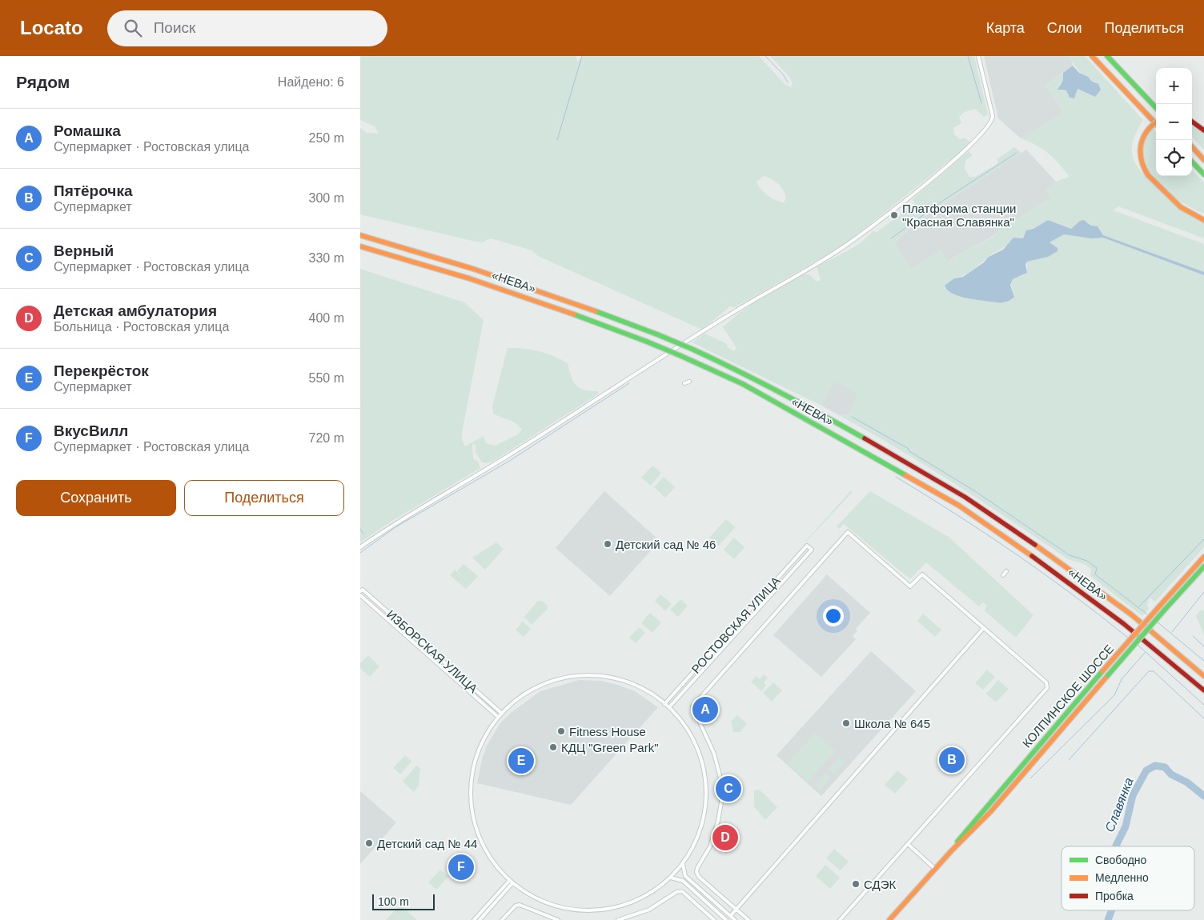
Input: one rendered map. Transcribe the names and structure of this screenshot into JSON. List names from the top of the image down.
{
  "streets": {
    "main road": ["«НЕВА»", "КОЛПИНСКОЕ ШОССЕ"],
    "street": ["РОСТОВСКАЯ УЛИЦА", "ИЗБОРСКАЯ УЛИЦА"]
  },
  "water": ["Славянка"],
  "places": [
    "Платформа станции \"Красная Славянка\"",
    "Детский сад № 46",
    "Школа № 645",
    "Fitness House",
    "КДЦ \"Green Park\"",
    "Детский сад № 44",
    "СДЭК"
  ],
  "legend": ["Свободно", "Медленно", "Пробка"],
  "scale_bar": "100 m",
  "page": {
    "header": "Locato",
    "search": "Поиск",
    "nav": ["Карта", "Слои", "Поделиться"],
    "heading": ["Рядом", "Найдено: 6"],
    "map_buttons": ["+", "−"],
    "list": [
      {
        "mark": "A",
        "name": "Ромашка",
        "note": "Супермаркет · Ростовская улица",
        "value": "250 m"
      },
      {
        "mark": "B",
        "name": "Пятёрочка",
        "note": "Супермаркет",
        "value": "300 m"
      },
      {
        "mark": "C",
        "name": "Верный",
        "note": "Супермаркет · Ростовская улица",
        "value": "330 m"
      },
      {
        "mark": "D",
        "name": "Детская амбулатория",
        "note": "Больница · Ростовская улица",
        "value": "400 m"
      },
      {
        "mark": "E",
        "name": "Перекрёсток",
        "note": "Супермаркет",
        "value": "550 m"
      },
      {
        "mark": "F",
        "name": "ВкусВилл",
        "note": "Супермаркет · Ростовская улица",
        "value": "720 m"
      }
    ],
    "buttons": ["Сохранить", "Поделиться"],
    "pins": [
      "A",
      "B",
      "E",
      "C",
      "D",
      "F"
    ],
    "scale": "100 m"
  }
}
